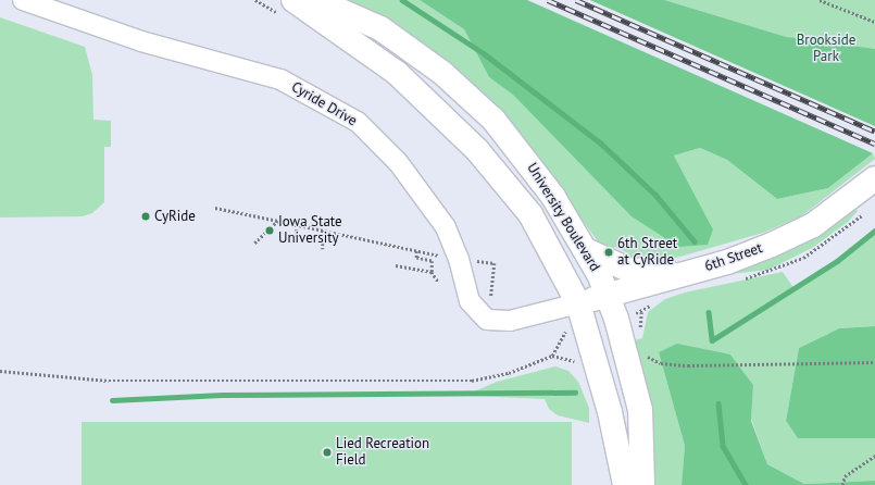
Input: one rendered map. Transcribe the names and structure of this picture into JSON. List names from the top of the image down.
{
  "streets": {
    "main road": ["University Boulevard", "6th Street"],
    "street": ["Cyride Drive"]
  },
  "crossings": [
    ["Cyride Drive", "University Boulevard"],
    ["Cyride Drive", "6th Street"],
    ["University Boulevard", "6th Street"]
  ],
  "parks": ["Brookside Park"],
  "places": [
    "CyRide",
    "Iowa State University",
    "6th Street at CyRide",
    "Lied Recreation Field"
  ]
}
